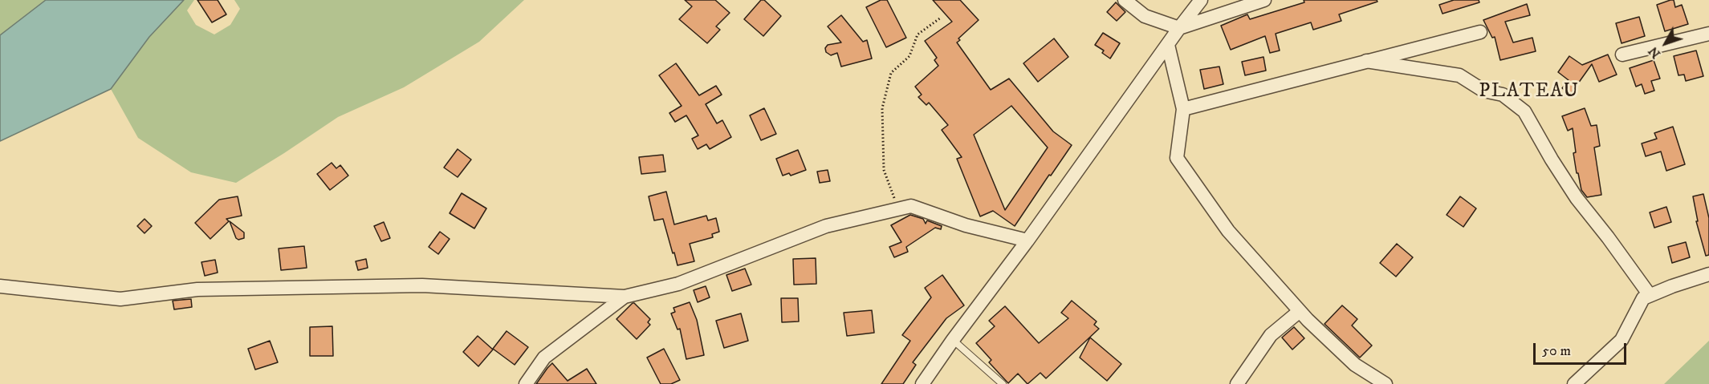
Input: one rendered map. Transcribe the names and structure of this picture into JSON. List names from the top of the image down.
{
  "districts": ["PLATEAU"],
  "scale_bar": "50 m",
  "north": "bottom left"
}
